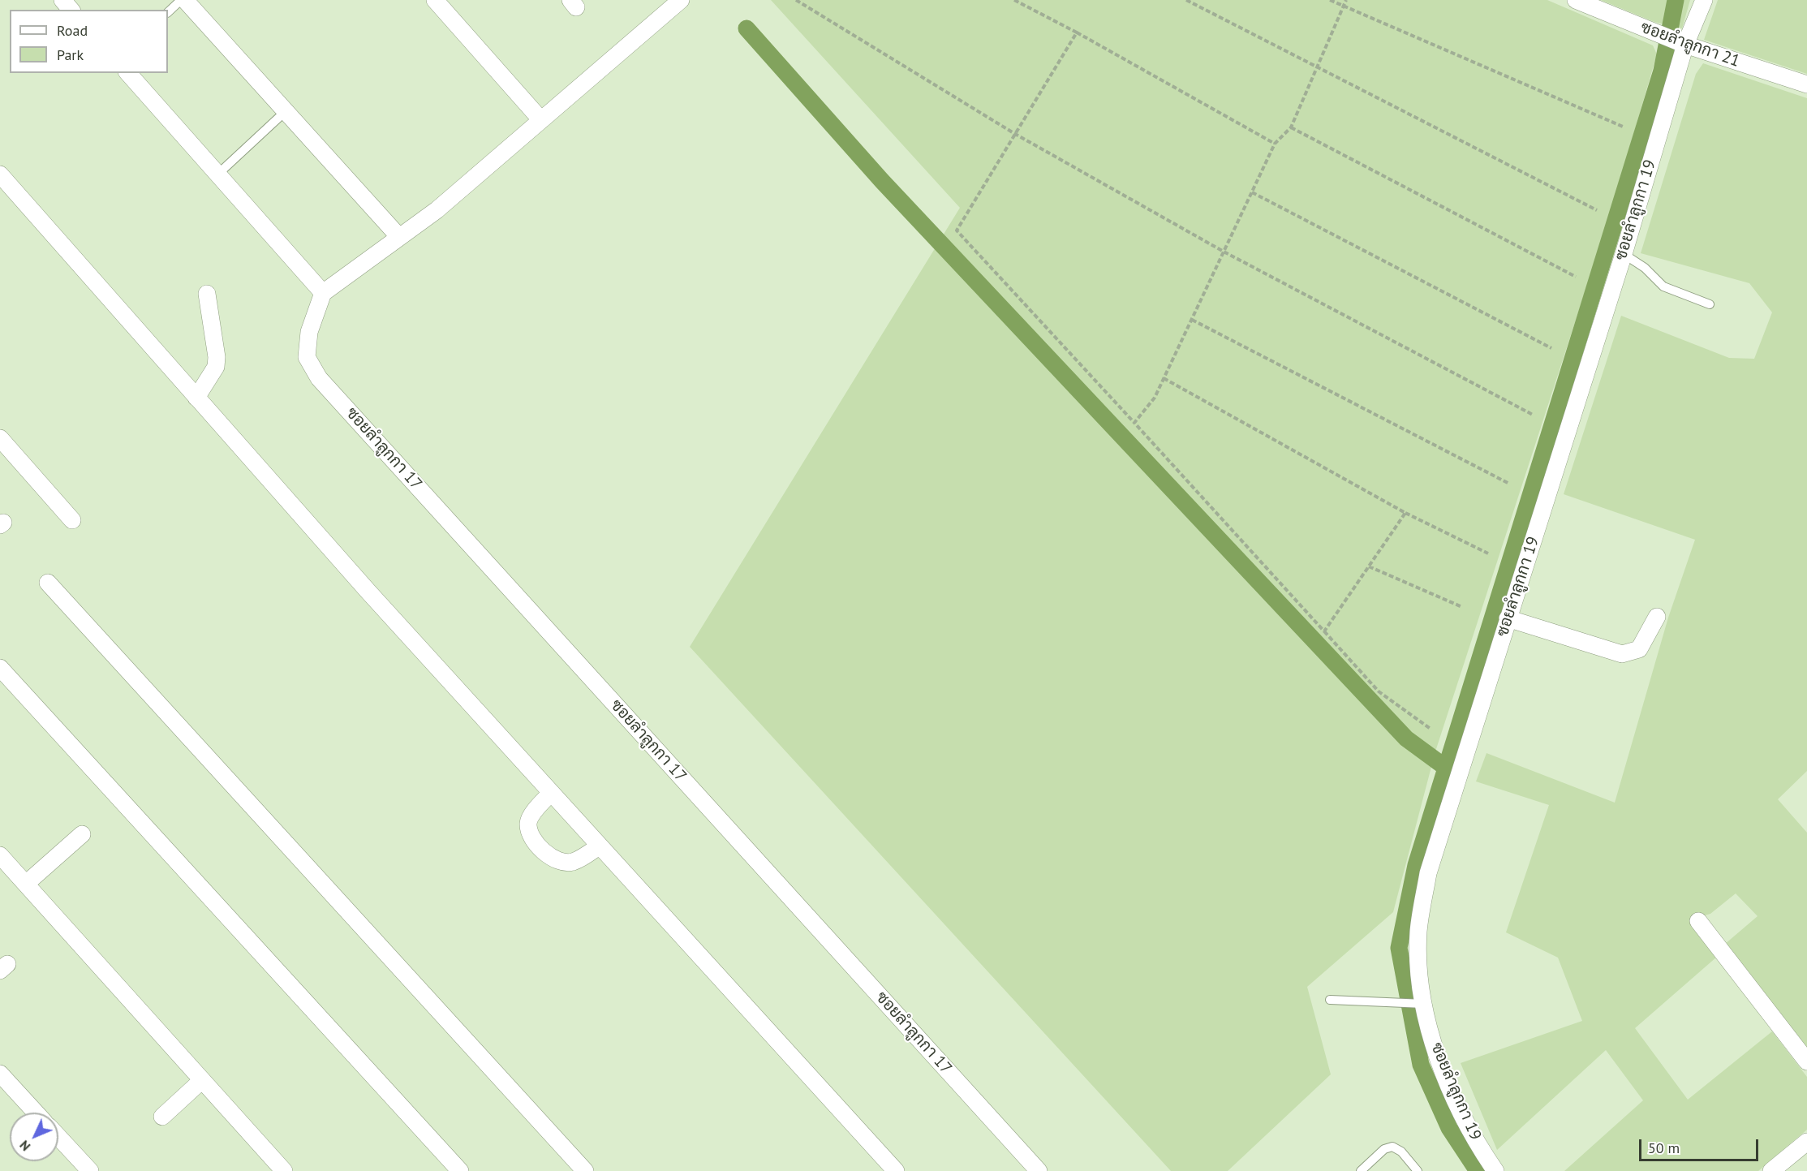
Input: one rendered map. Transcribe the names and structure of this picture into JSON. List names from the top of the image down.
{
  "streets": {
    "street": ["ซอยลำลูกกา 21", "ซอยลำลูกกา 19", "ซอยลำลูกกา 17"]
  },
  "crossings": [
    ["ซอยลำลูกกา 21", "ซอยลำลูกกา 19"]
  ],
  "legend": ["Road", "Park"],
  "scale_bar": "50 m",
  "north": "bottom left"
}
